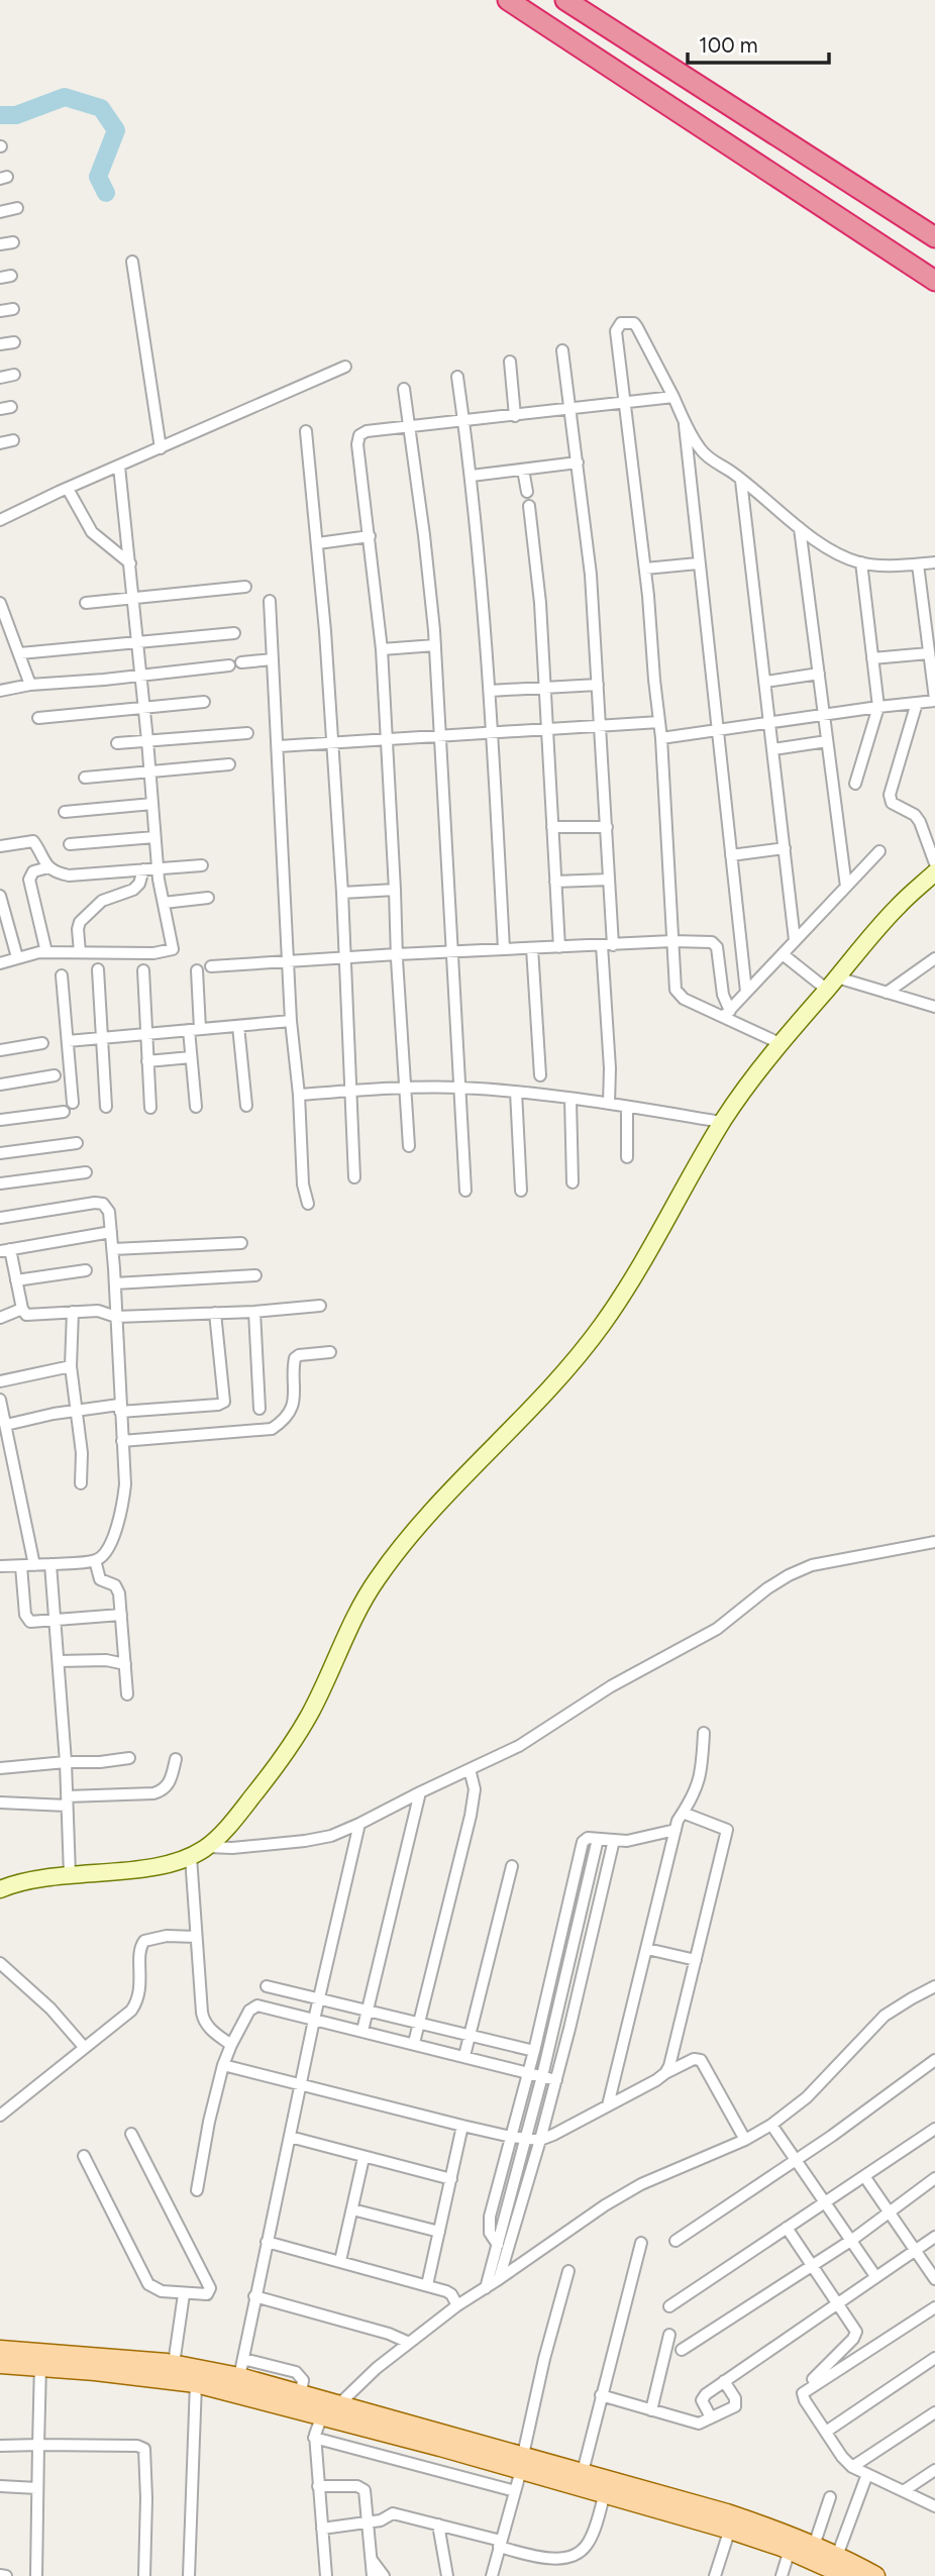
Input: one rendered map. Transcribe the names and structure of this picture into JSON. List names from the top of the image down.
{
  "scale_bar": "100 m"
}
